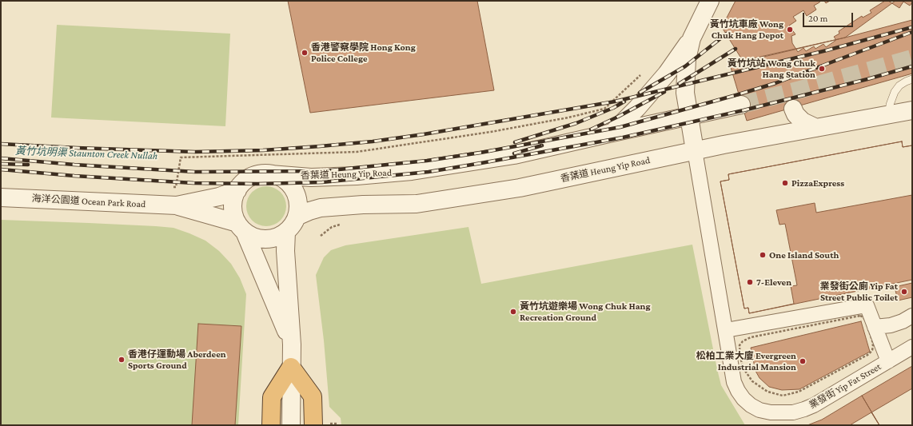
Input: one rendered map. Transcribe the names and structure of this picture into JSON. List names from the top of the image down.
{
  "streets": {
    "street": ["香葉道 Heung Yip Road", "海洋公園道 Ocean Park Road", "業發街 Yip Fat Street"]
  },
  "crossings": [
    ["香葉道 Heung Yip Road", "海洋公園道 Ocean Park Road"],
    ["香葉道 Heung Yip Road", "業發街 Yip Fat Street"]
  ],
  "water": ["黃竹坑明渠 Staunton Creek Nullah"],
  "places": [
    "黃竹坑車廠 Wong Chuk Hang Depot",
    "香港警察學院 Hong Kong Police College",
    "黃竹坑站 Wong Chuk Hang Station",
    "PizzaExpress",
    "One Island South",
    "7-Eleven",
    "業發街公廁 Yip Fat Street Public Toilet",
    "黃竹坑遊樂場 Wong Chuk Hang Recreation Ground",
    "香港仔運動場 Aberdeen Sports Ground",
    "松柏工業大廈 Evergreen Industrial Mansion"
  ],
  "scale_bar": "20 m"
}
